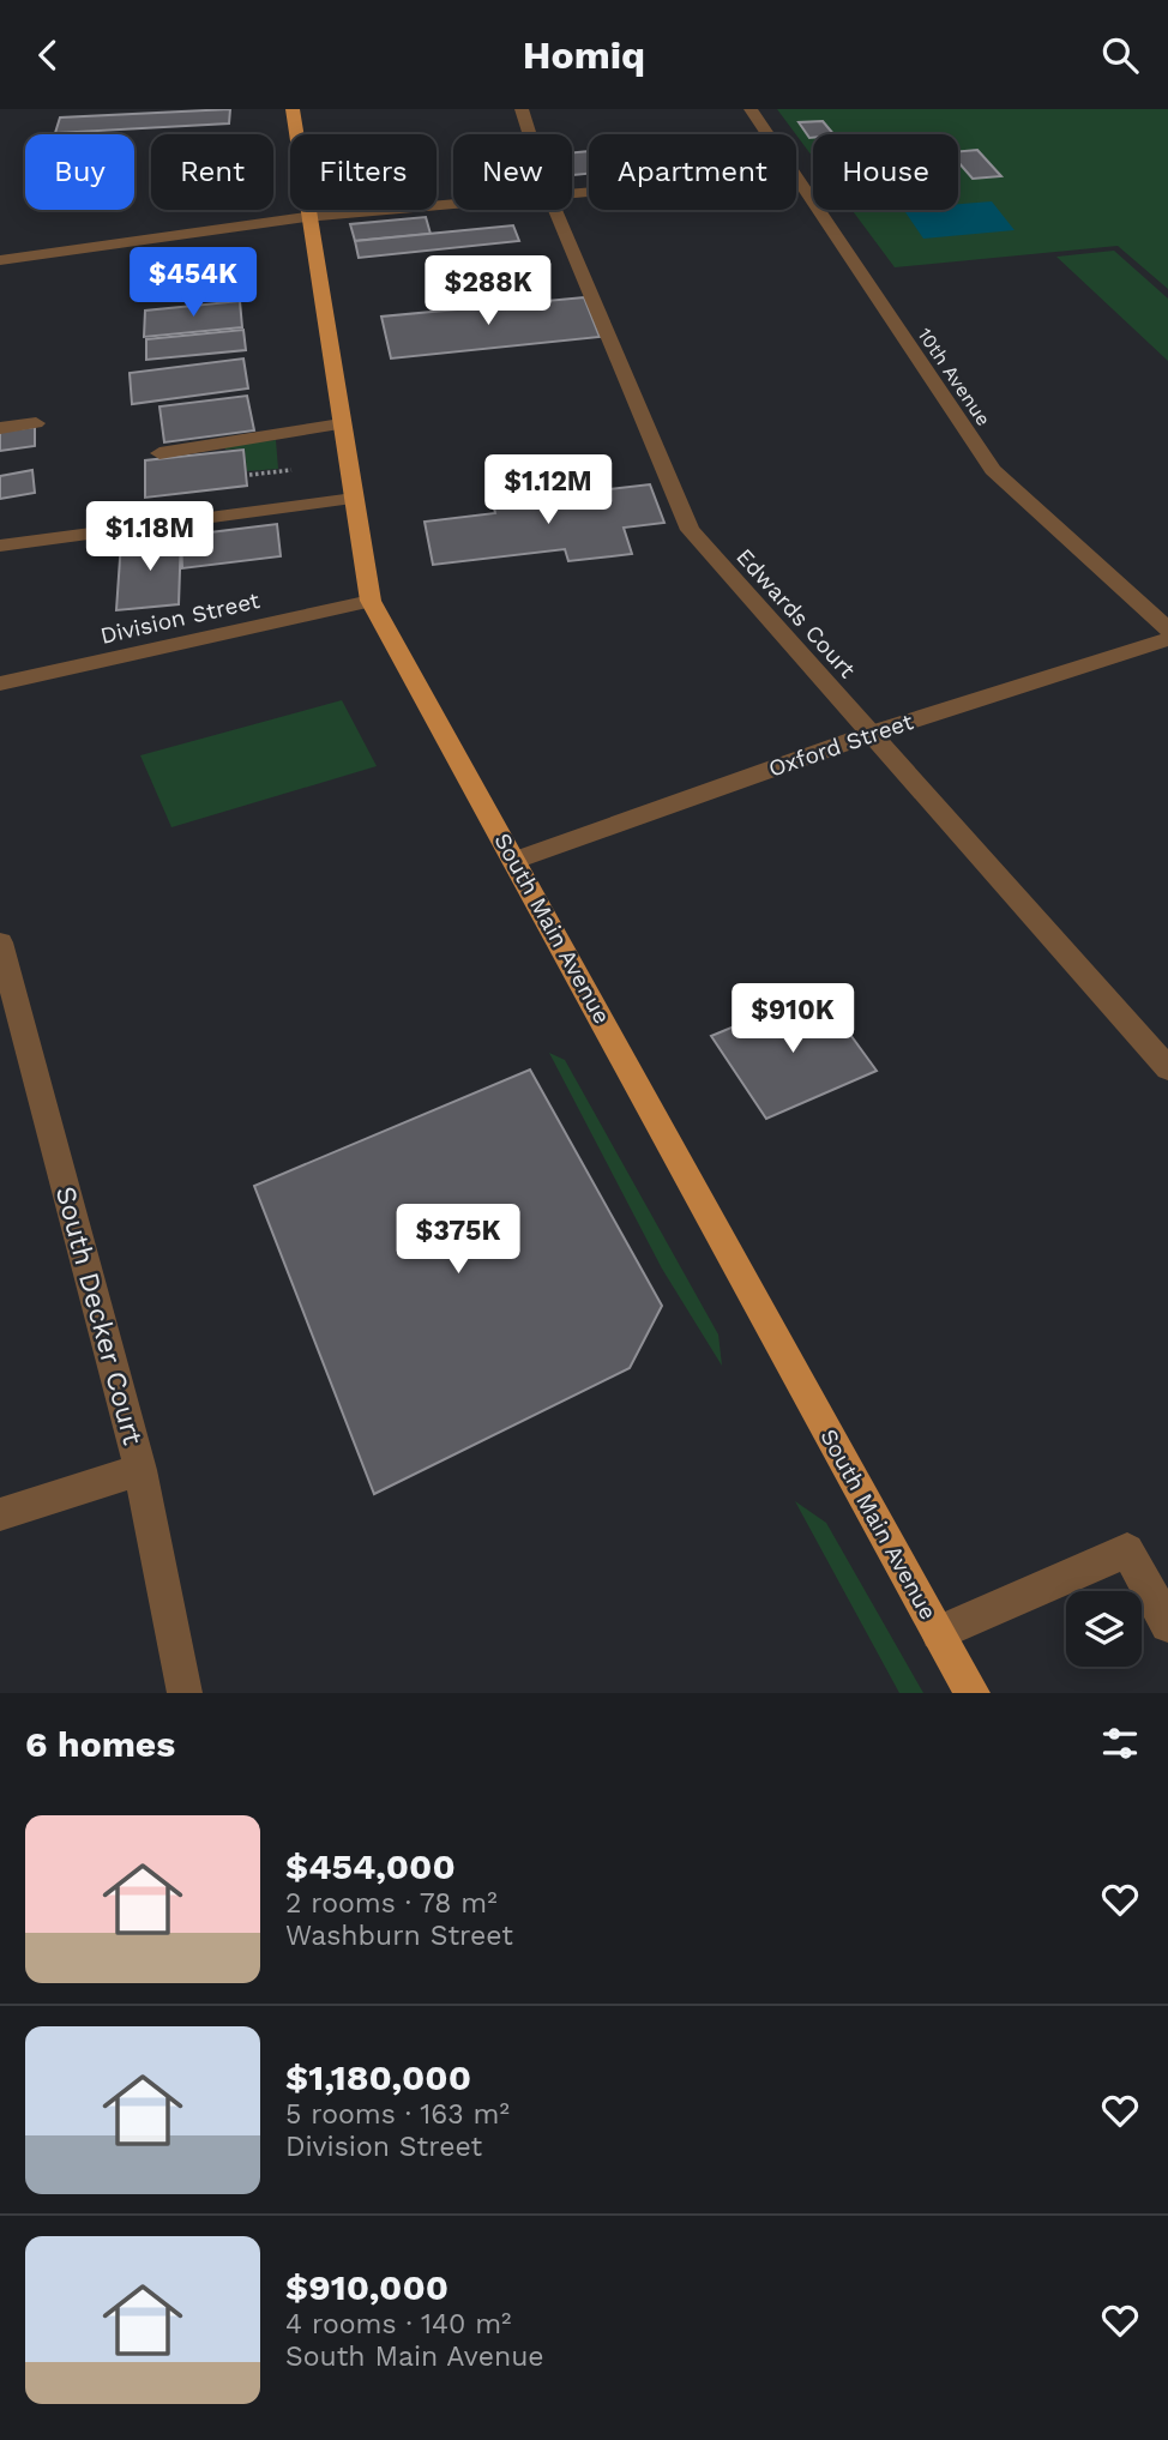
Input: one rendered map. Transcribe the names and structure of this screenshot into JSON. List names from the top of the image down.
{
  "streets": {
    "main road": ["South Main Avenue"],
    "street": [
      "10th Avenue",
      "Edwards Court",
      "Division Street",
      "Oxford Street",
      "South Decker Court"
    ]
  },
  "crossings": [
    ["Edwards Court", "Oxford Street"],
    ["Division Street", "South Main Avenue"],
    ["Oxford Street", "South Main Avenue"]
  ],
  "page": {
    "header": "Homiq",
    "chip": [
      "Buy",
      "Rent",
      "Filters",
      "New",
      "Apartment",
      "House"
    ],
    "price": [
      "$454K",
      "$288K",
      "$1.12M",
      "$1.18M",
      "$910K",
      "$375K"
    ],
    "heading": "6 homes",
    "list": [
      {
        "name": "$454,000",
        "note": "2 rooms · 78 m² · Washburn Street"
      },
      {
        "name": "$1,180,000",
        "note": "5 rooms · 163 m² · Division Street"
      },
      {
        "name": "$910,000",
        "note": "4 rooms · 140 m² · South Main Avenue"
      }
    ]
  }
}
